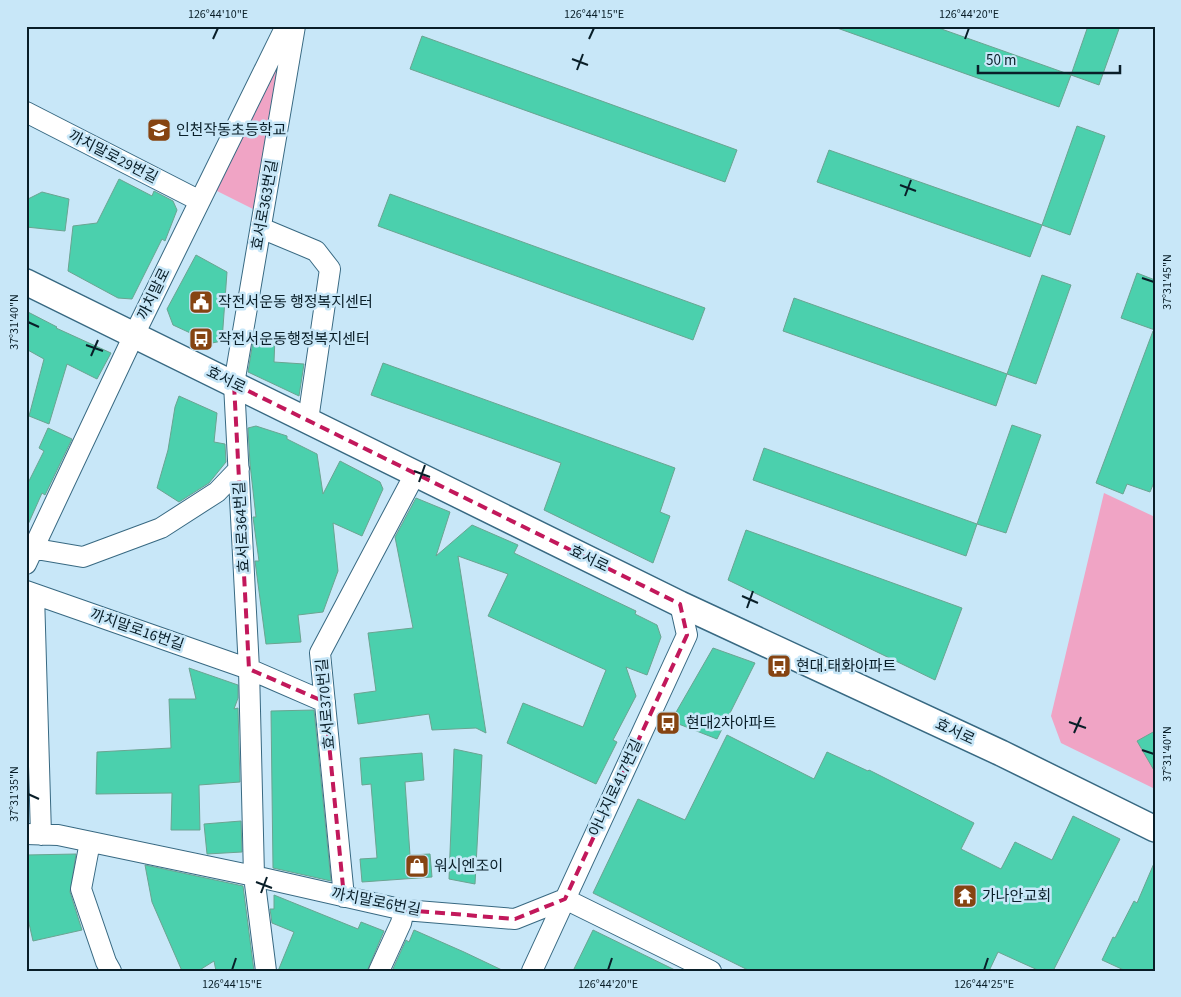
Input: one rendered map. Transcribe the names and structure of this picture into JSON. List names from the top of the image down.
{
  "streets": {
    "street": [
      "까치말로29번길",
      "효서로363번길",
      "까치말로",
      "효서로",
      "효서로364번길",
      "까치말로16번길",
      "효서로370번길",
      "아나지로417번길",
      "까치말로6번길"
    ]
  },
  "crossings": [
    ["까치말로29번길", "까치말로"],
    ["효서로363번길", "효서로"],
    ["효서로363번길", "효서로364번길"],
    ["까치말로", "효서로"],
    ["효서로", "효서로364번길"],
    ["효서로", "효서로370번길"],
    ["효서로", "아나지로417번길"],
    ["효서로364번길", "까치말로16번길"],
    ["효서로364번길", "까치말로6번길"],
    ["까치말로16번길", "효서로370번길"],
    ["효서로370번길", "까치말로6번길"],
    ["아나지로417번길", "까치말로6번길"]
  ],
  "places": {
    "school or university": ["인천작동초등학교"],
    "public building": ["작전서운동 행정복지센터"],
    "bus stop": ["작전서운동행정복지센터", "현대.태화아파트", "현대2차아파트"],
    "shop": ["워시엔조이"],
    "temple": ["가나안교회"]
  },
  "scale_bar": "50 m",
  "coordinates": [
    "126°44'10\"E",
    "126°44'15\"E",
    "126°44'20\"E",
    "37°31'45\"N",
    "37°31'40\"N",
    "37°31'35\"N",
    "126°44'25\"E"
  ]
}
